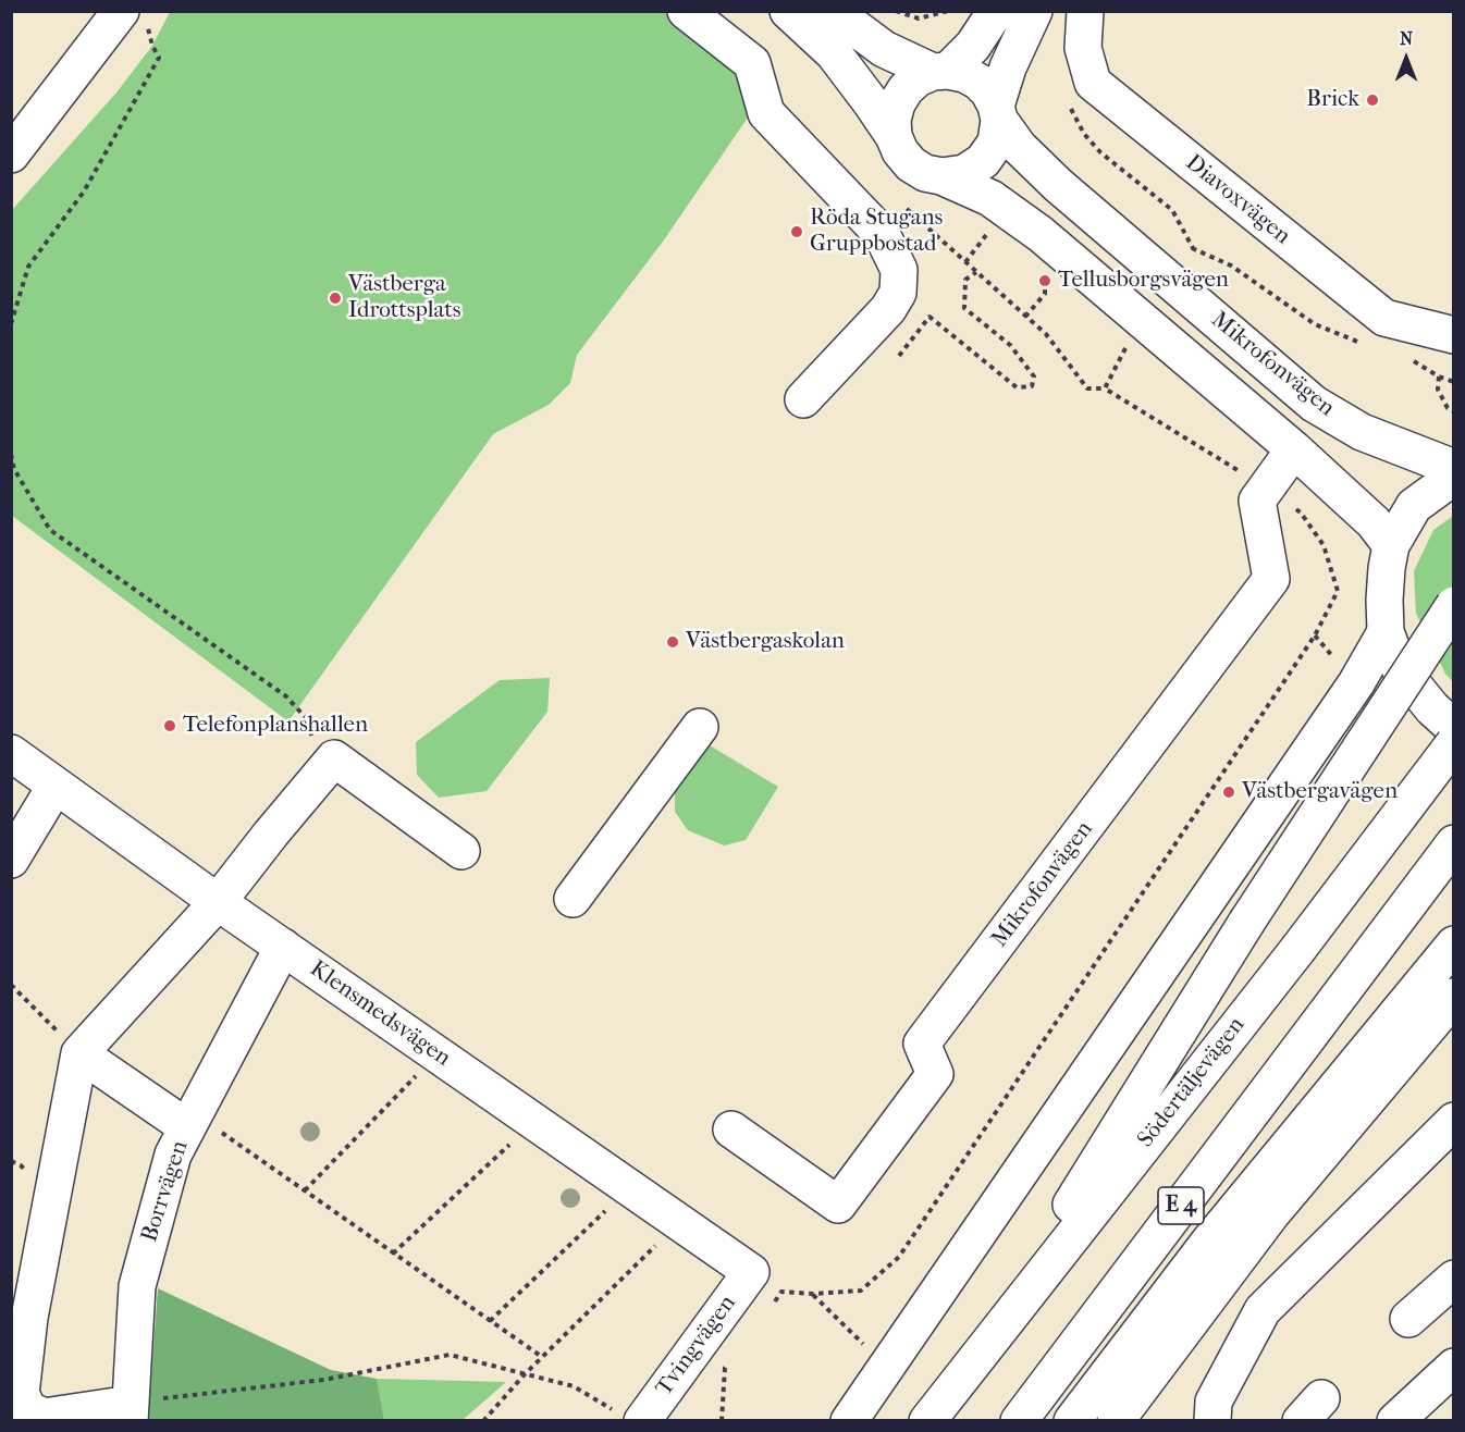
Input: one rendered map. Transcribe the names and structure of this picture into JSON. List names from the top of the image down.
{
  "streets": {
    "main road": [
      "Diavoxvägen",
      "Mikrofonvägen",
      "Klensmedsvägen",
      "Södertäljevägen",
      "Borrvägen",
      "E 4",
      "Tvingvägen"
    ]
  },
  "crossings": [
    ["Klensmedsvägen", "Borrvägen"],
    ["Klensmedsvägen", "Tvingvägen"]
  ],
  "places": [
    "Brick",
    "Röda Stugans Gruppbostad",
    "Tellusborgsvägen",
    "Västberga Idrottsplats",
    "Västbergaskolan",
    "Telefonplanshallen",
    "Västbergavägen"
  ],
  "north": "top"
}
